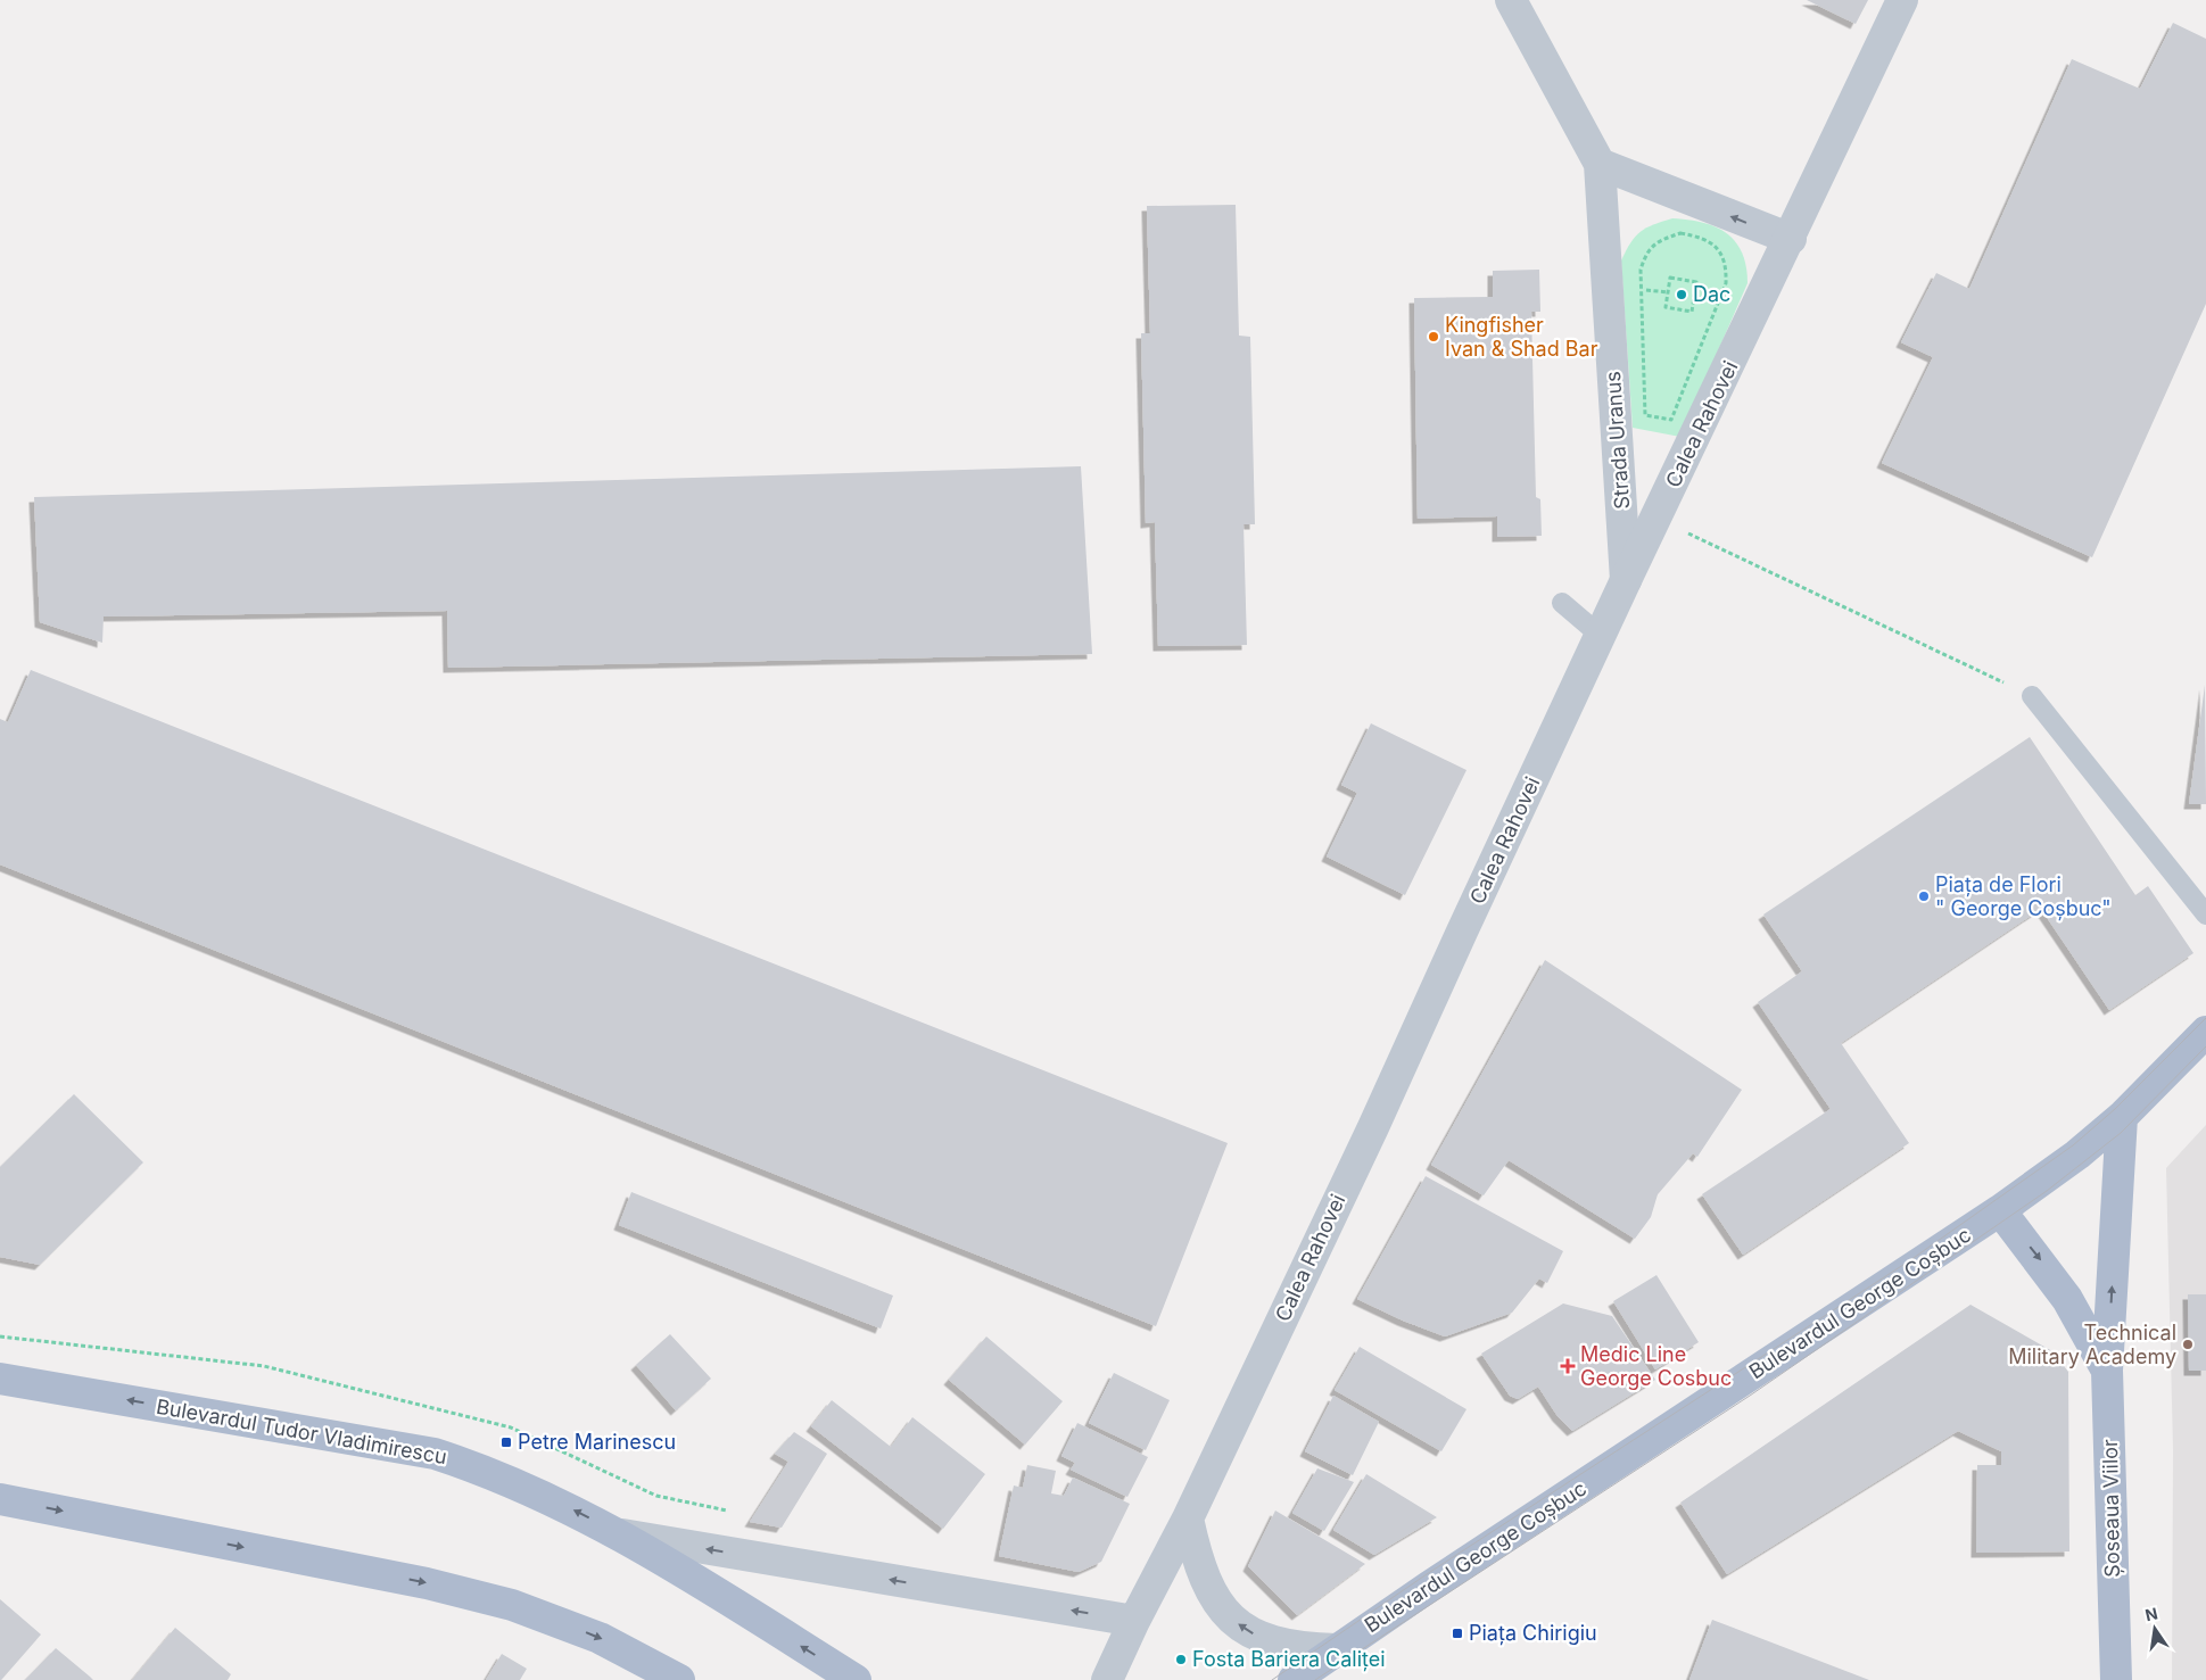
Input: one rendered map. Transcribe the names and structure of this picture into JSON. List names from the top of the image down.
{
  "streets": {
    "main road": ["Bulevardul George Coșbuc", "Bulevardul Tudor Vladimirescu", "Șoseaua Viilor"],
    "street": ["Calea Rahovei", "Strada Uranus"]
  },
  "crossings": [
    ["Calea Rahovei", "Strada Uranus"],
    ["Bulevardul George Coșbuc", "Șoseaua Viilor"]
  ],
  "places": {
    "other": [
      "Dac",
      "Kingfisher Ivan & Shad Bar",
      "Piața de Flori \" George Coșbuc\"",
      "Technical Military Academy",
      "Fosta Bariera Caliței"
    ],
    "health": ["Medic Line George Cosbuc"],
    "transit": ["Petre Marinescu", "Piața Chirigiu"]
  },
  "north": "top"
}
